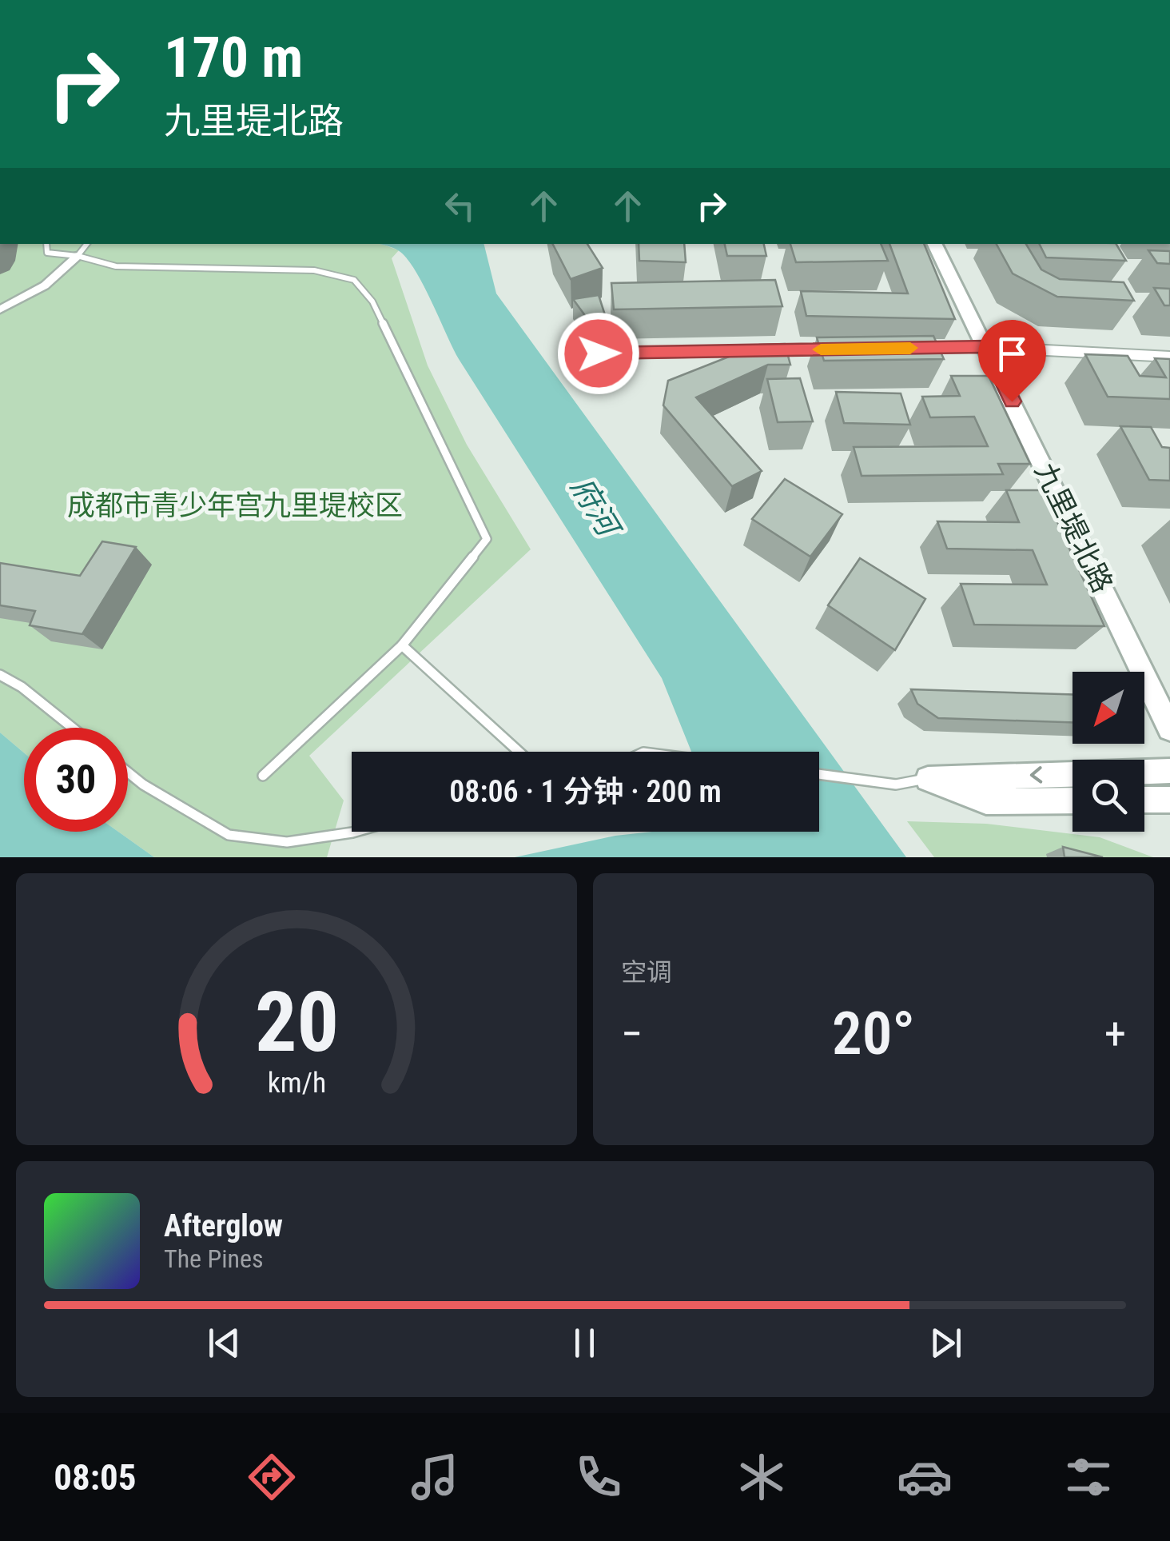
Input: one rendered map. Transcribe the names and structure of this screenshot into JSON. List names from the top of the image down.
{
  "streets": {
    "street": ["九里堤北路"]
  },
  "water": ["府河"],
  "parks": ["成都市青少年宫九里堤校区"],
  "north": "bottom left",
  "page": {
    "turn": ["170 m", "九里堤北路"],
    "limit": "30",
    "trip": "08:06 · 1 分钟 · 200 m",
    "tile": "空调",
    "heat": ["−", "20°", "+"],
    "song": ["Afterglow", "The Pines"],
    "tabs": "08:05",
    "gauge": ["20", "km/h"]
  }
}
